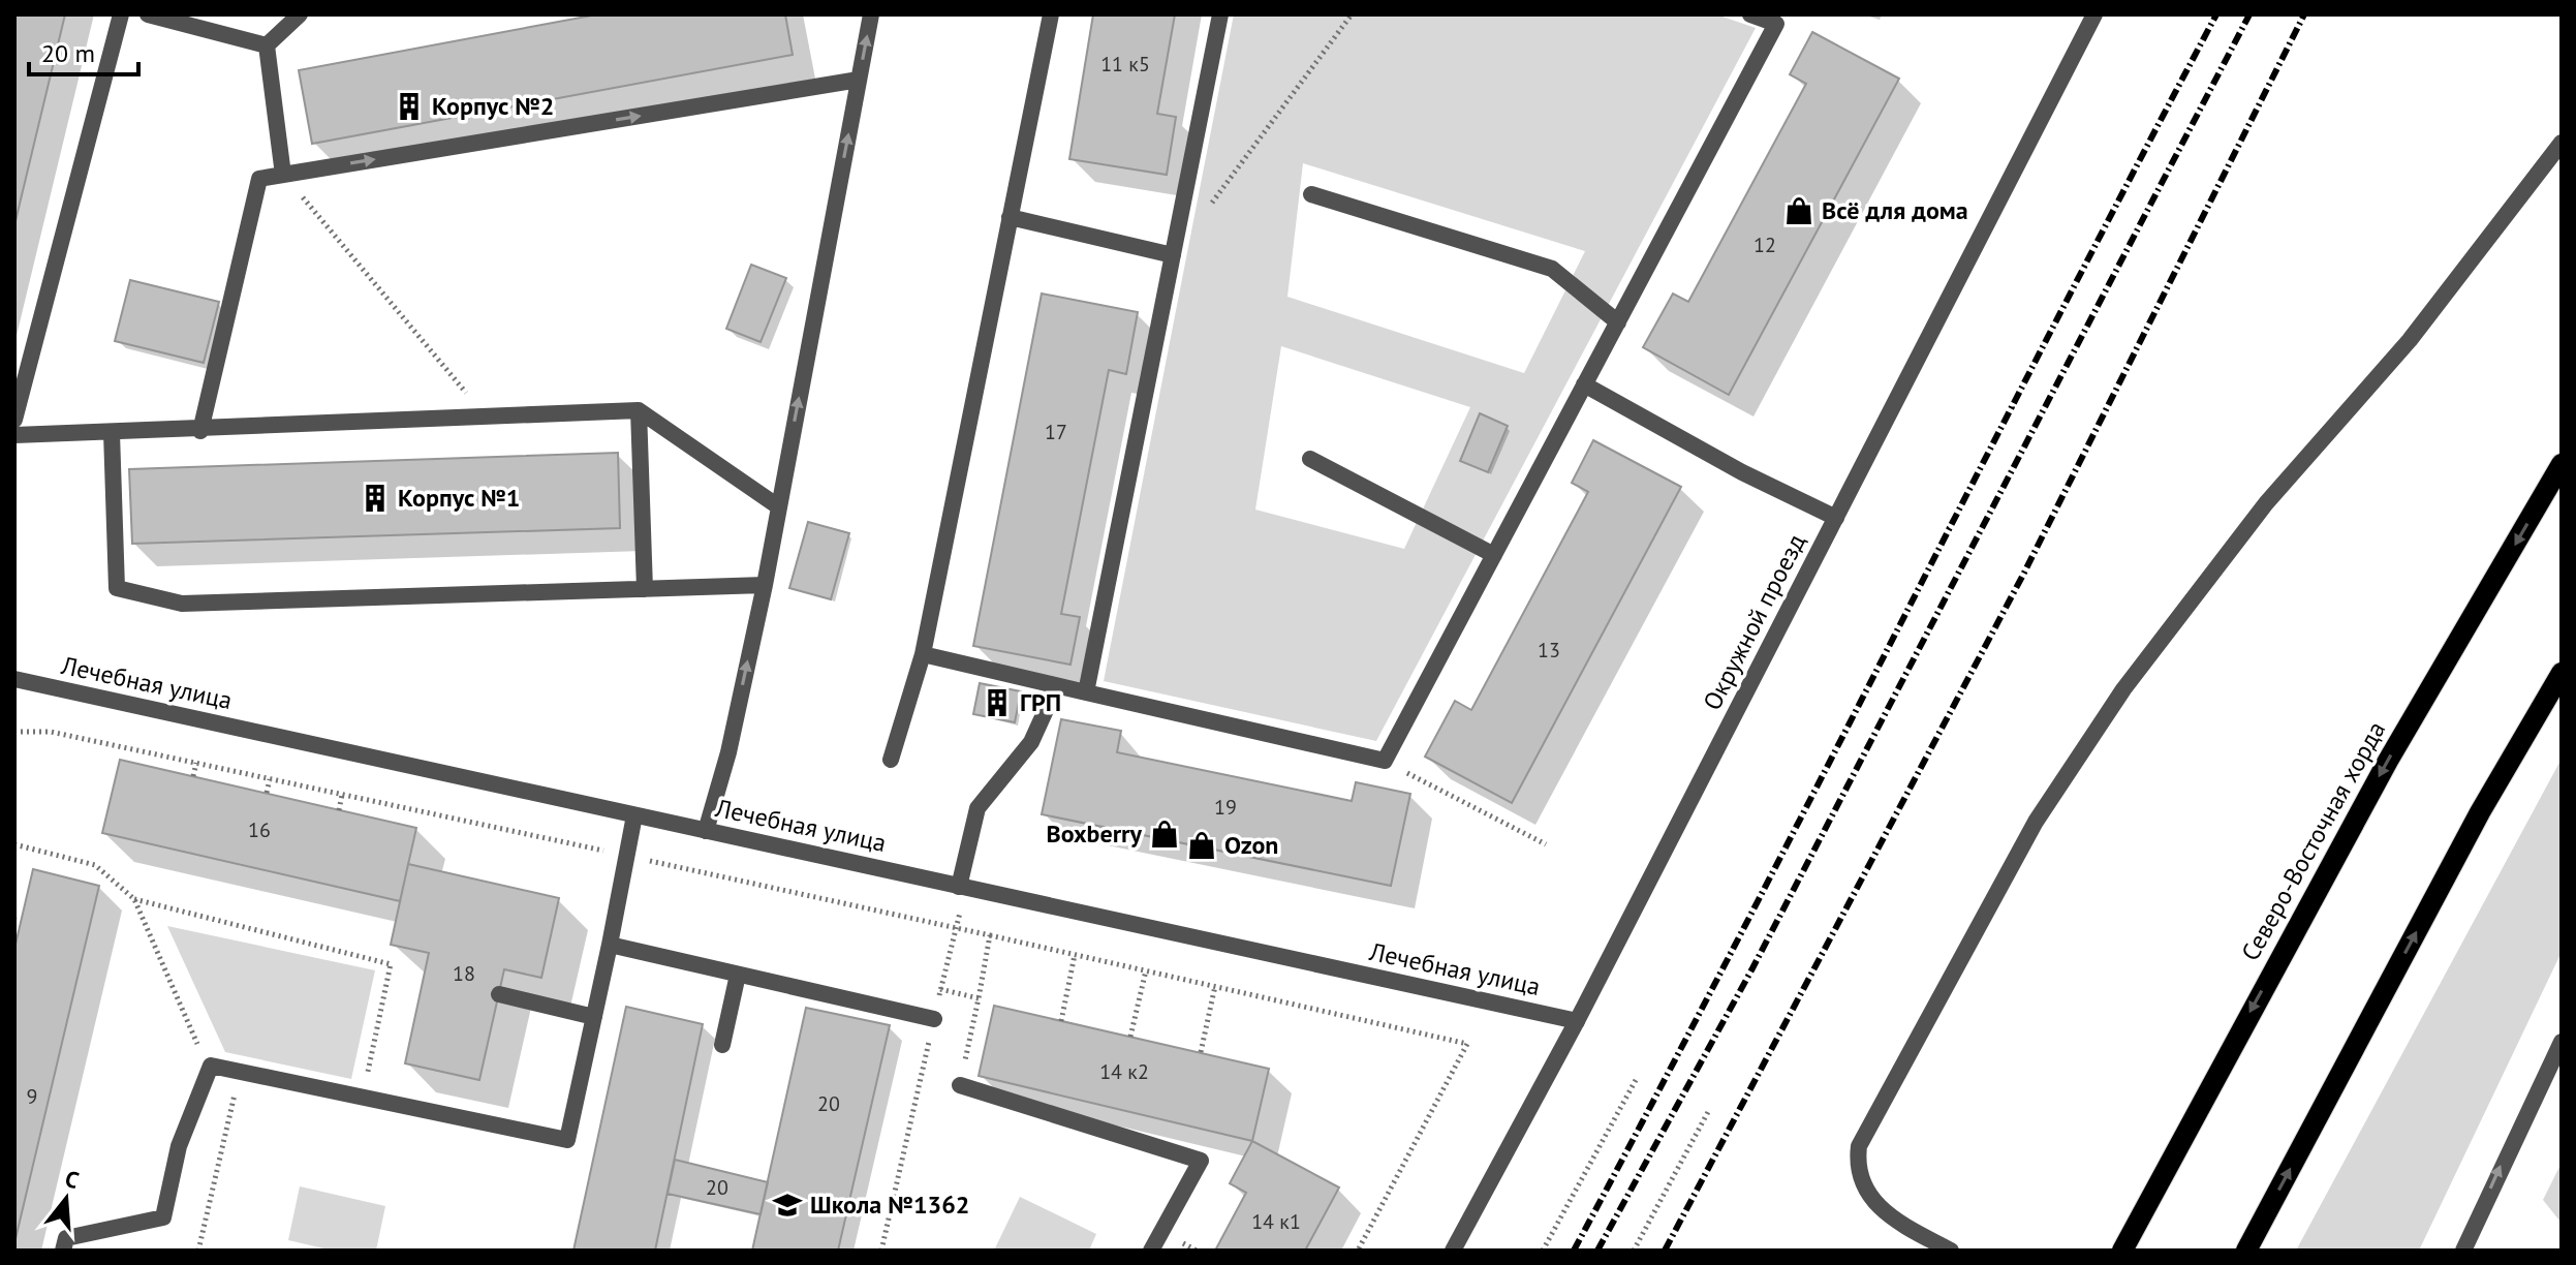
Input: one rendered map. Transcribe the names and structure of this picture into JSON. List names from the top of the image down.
{
  "streets": {
    "main road": ["Северо-Восточная хорда"],
    "street": ["Окружной проезд", "Лечебная улица"]
  },
  "crossings": [
    ["Окружной проезд", "Лечебная улица"]
  ],
  "places": {
    "building": ["Корпус №2", "Корпус №1", "ГРП"],
    "shop": ["Всё для дома", "Boxberry", "Ozon"],
    "school or university": ["Школа №1362"]
  },
  "house_numbers": [
    "11 к5",
    "12",
    "17",
    "13",
    "19",
    "16",
    "18",
    "14 к2",
    "9",
    "20",
    "20",
    "14 к1"
  ],
  "scale_bar": "20 m",
  "north": "top"
}
